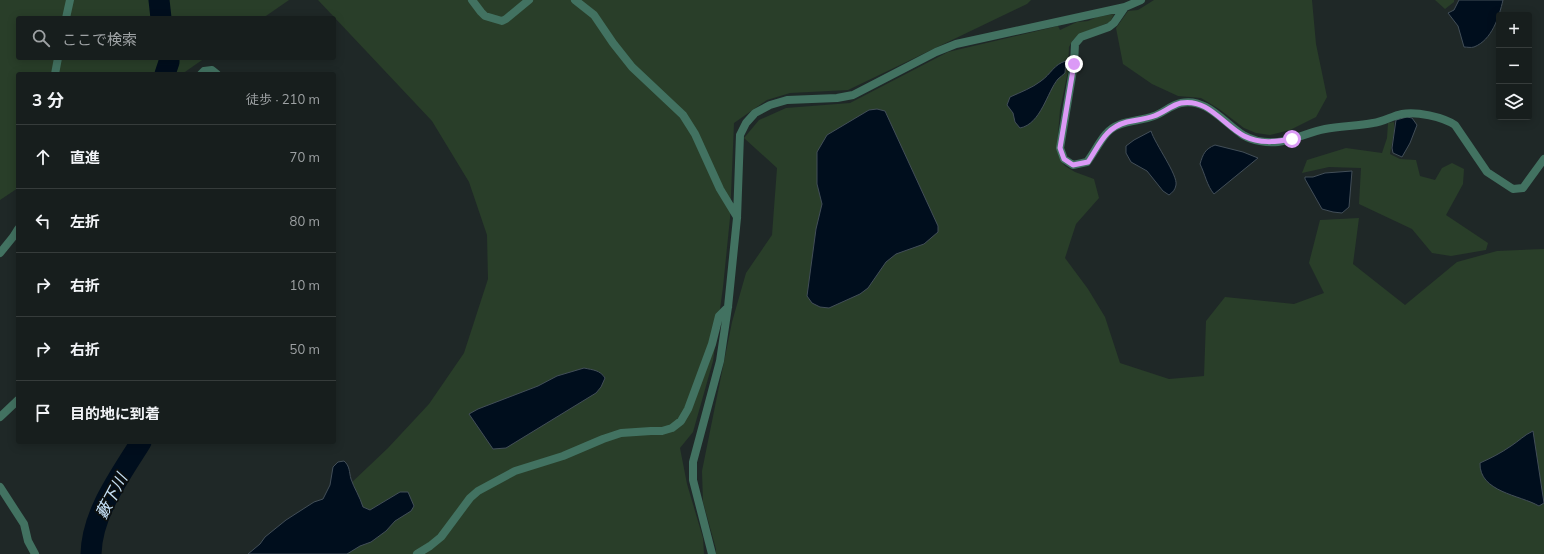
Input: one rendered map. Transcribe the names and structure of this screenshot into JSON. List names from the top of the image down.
{
  "water": ["藪下川"],
  "page": {
    "map_buttons": ["+", "−"],
    "search": "ここで検索",
    "heading": ["3 分", "徒歩 · 210 m"],
    "list": [
      ["直進", "70 m"],
      ["左折", "80 m"],
      ["右折", "10 m"],
      ["右折", "50 m"],
      "目的地に到着"
    ]
  }
}
